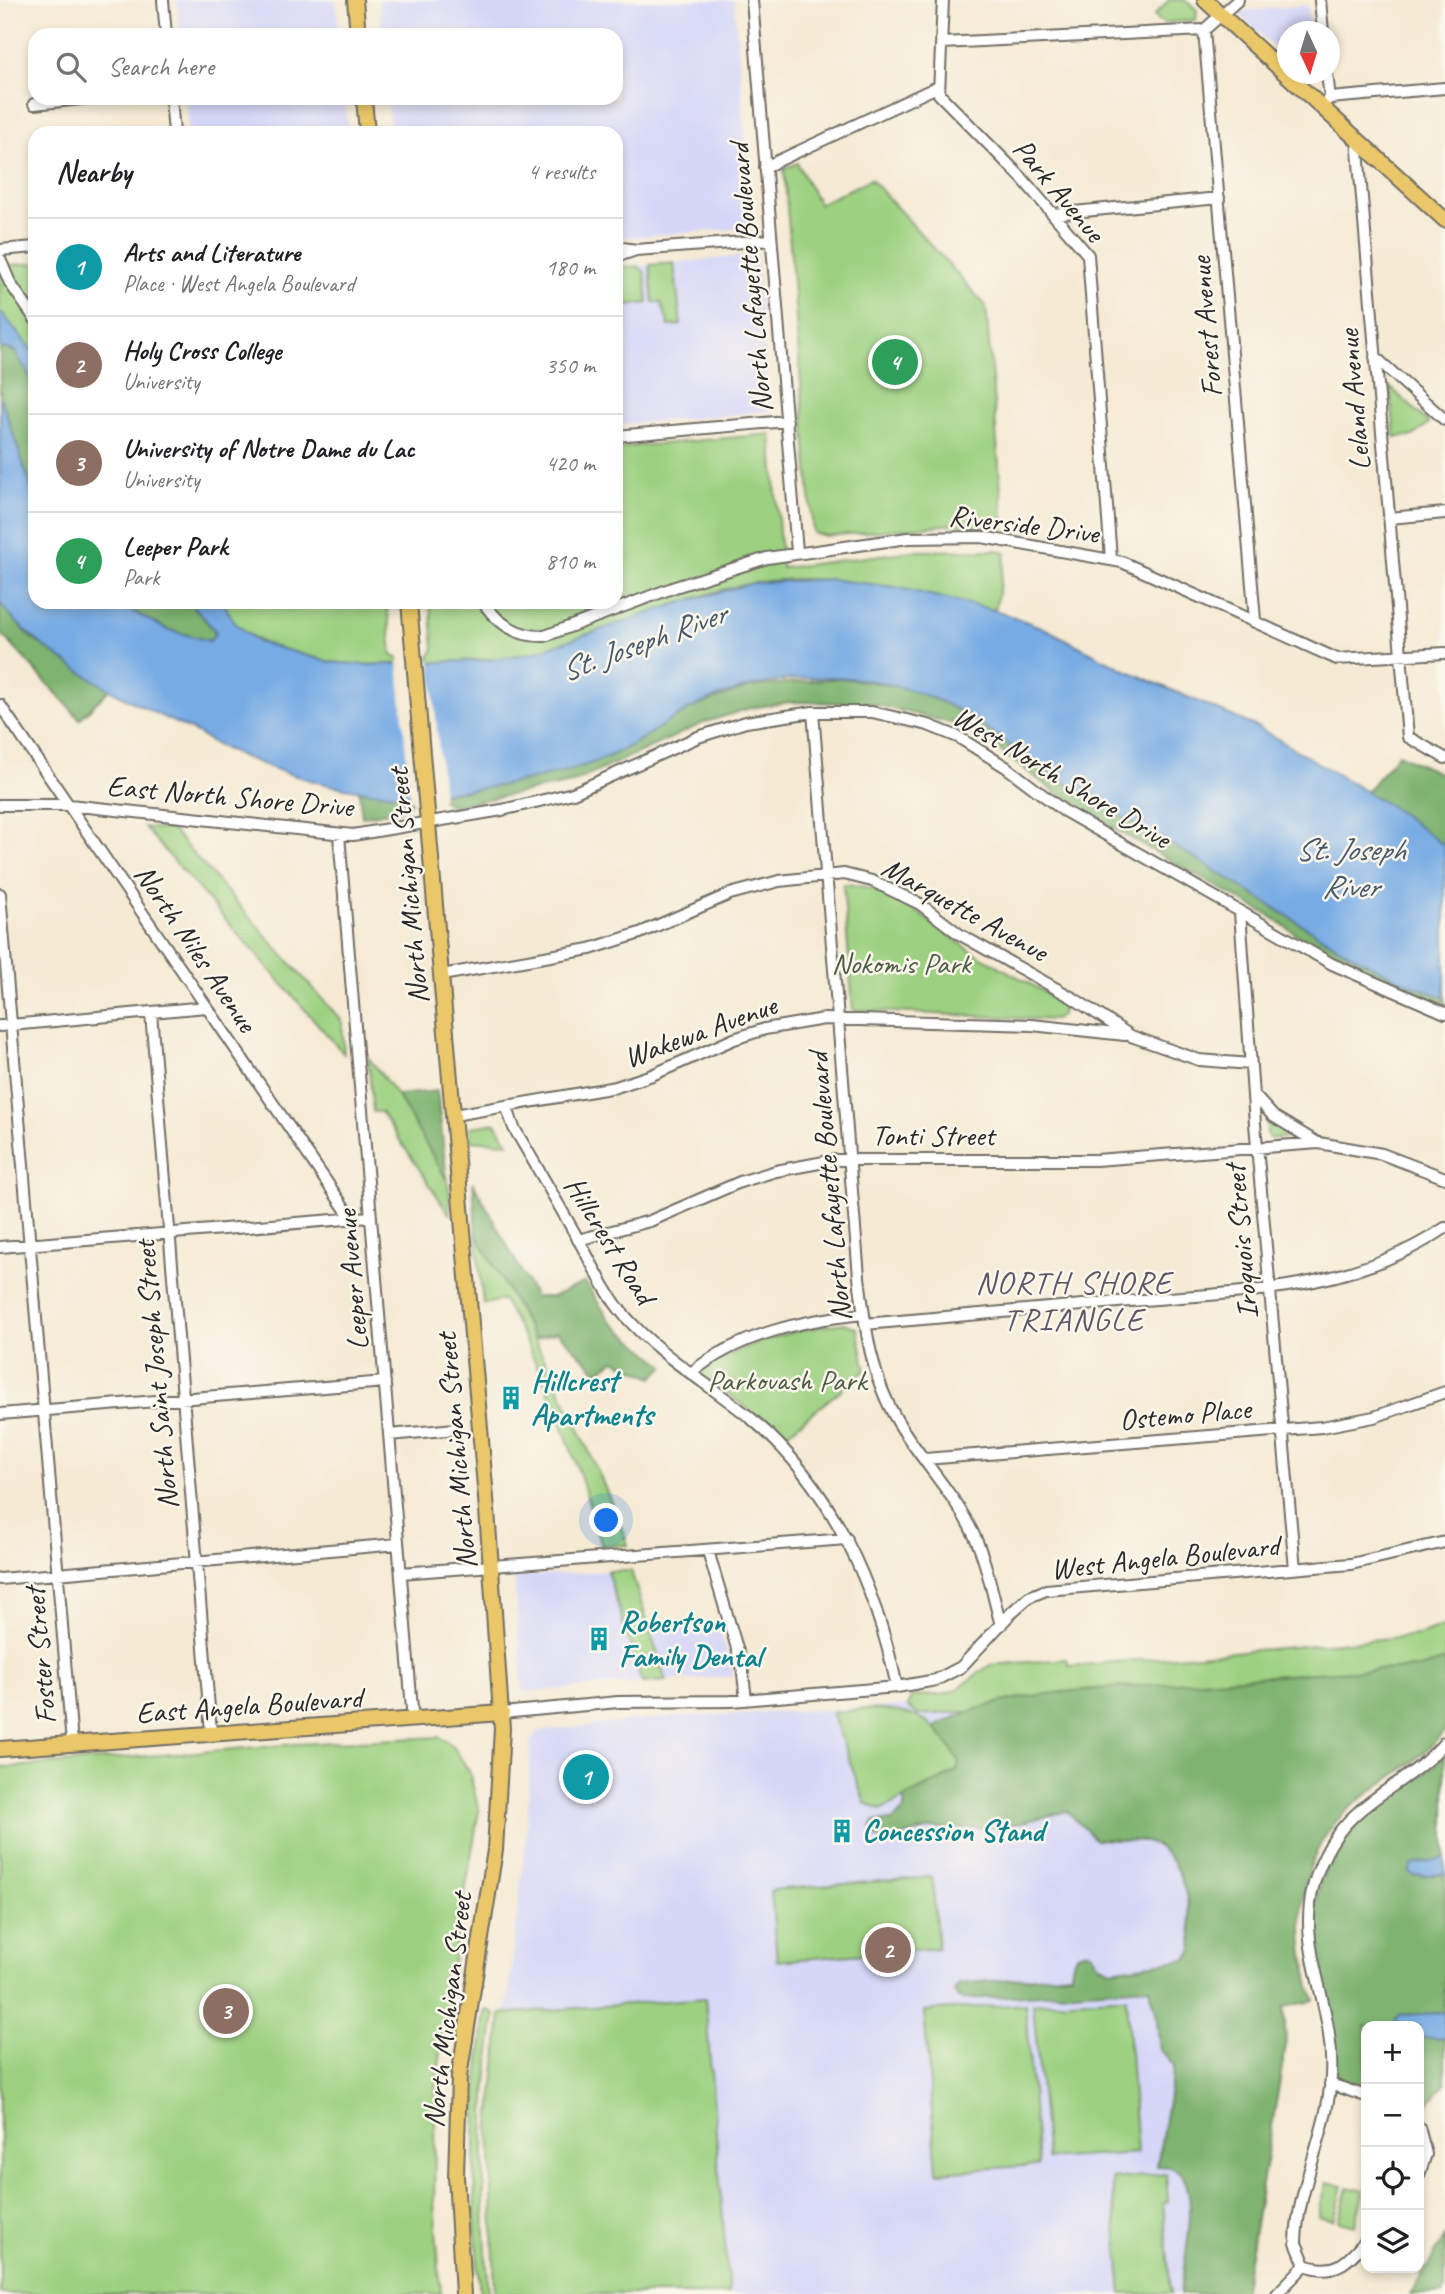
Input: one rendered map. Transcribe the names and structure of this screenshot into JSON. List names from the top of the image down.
{
  "streets": {
    "main road": ["North Michigan Street", "East Angela Boulevard"],
    "street": [
      "Park Avenue",
      "North Lafayette Boulevard",
      "Forest Avenue",
      "Leland Avenue",
      "Riverside Drive",
      "West North Shore Drive",
      "East North Shore Drive",
      "Marquette Avenue",
      "North Niles Avenue",
      "Wakewa Avenue",
      "Tonti Street",
      "Hillcrest Road",
      "Iroquois Street",
      "Leeper Avenue",
      "North Saint Joseph Street",
      "Ostemo Place",
      "West Angela Boulevard",
      "Foster Street"
    ]
  },
  "crossings": [
    ["Park Avenue", "Riverside Drive"],
    ["North Lafayette Boulevard", "Riverside Drive"],
    ["North Lafayette Boulevard", "West North Shore Drive"],
    ["North Lafayette Boulevard", "Marquette Avenue"],
    ["North Lafayette Boulevard", "Wakewa Avenue"],
    ["North Lafayette Boulevard", "Tonti Street"],
    ["North Lafayette Boulevard", "Ostemo Place"],
    ["North Lafayette Boulevard", "West Angela Boulevard"],
    ["Forest Avenue", "Riverside Drive"],
    ["Leland Avenue", "Riverside Drive"],
    ["West North Shore Drive", "East North Shore Drive"],
    ["West North Shore Drive", "North Michigan Street"],
    ["West North Shore Drive", "Iroquois Street"],
    ["East North Shore Drive", "North Michigan Street"],
    ["East North Shore Drive", "North Niles Avenue"],
    ["East North Shore Drive", "Leeper Avenue"],
    ["North Michigan Street", "Marquette Avenue"],
    ["North Michigan Street", "Wakewa Avenue"],
    ["North Michigan Street", "West Angela Boulevard"],
    ["North Michigan Street", "East Angela Boulevard"],
    ["Marquette Avenue", "Wakewa Avenue"],
    ["Marquette Avenue", "Iroquois Street"],
    ["Wakewa Avenue", "Hillcrest Road"],
    ["Tonti Street", "Hillcrest Road"],
    ["Tonti Street", "Iroquois Street"],
    ["Hillcrest Road", "West Angela Boulevard"],
    ["Iroquois Street", "Ostemo Place"],
    ["Iroquois Street", "West Angela Boulevard"],
    ["Leeper Avenue", "East Angela Boulevard"],
    ["North Saint Joseph Street", "East Angela Boulevard"],
    ["West Angela Boulevard", "East Angela Boulevard"],
    ["Foster Street", "East Angela Boulevard"]
  ],
  "districts": ["NORTH SHORE TRIANGLE"],
  "water": ["St. Joseph River"],
  "parks": ["Nokomis Park", "Parkovash Park"],
  "places": {
    "building": ["Hillcrest Apartments", "Robertson Family Dental", "Concession Stand"]
  },
  "north": "bottom",
  "page": {
    "search": "Search here",
    "heading": ["Nearby", "4 results"],
    "list": [
      {
        "mark": "1",
        "name": "Arts and Literature",
        "note": "Place · West Angela Boulevard",
        "value": "180 m"
      },
      {
        "mark": "2",
        "name": "Holy Cross College",
        "note": "University",
        "value": "350 m"
      },
      {
        "mark": "3",
        "name": "University of Notre Dame du Lac",
        "note": "University",
        "value": "420 m"
      },
      {
        "mark": "4",
        "name": "Leeper Park",
        "note": "Park",
        "value": "810 m"
      }
    ],
    "pins": [
      "4",
      "1",
      "2",
      "3"
    ],
    "map_buttons": ["+", "−"]
  }
}
